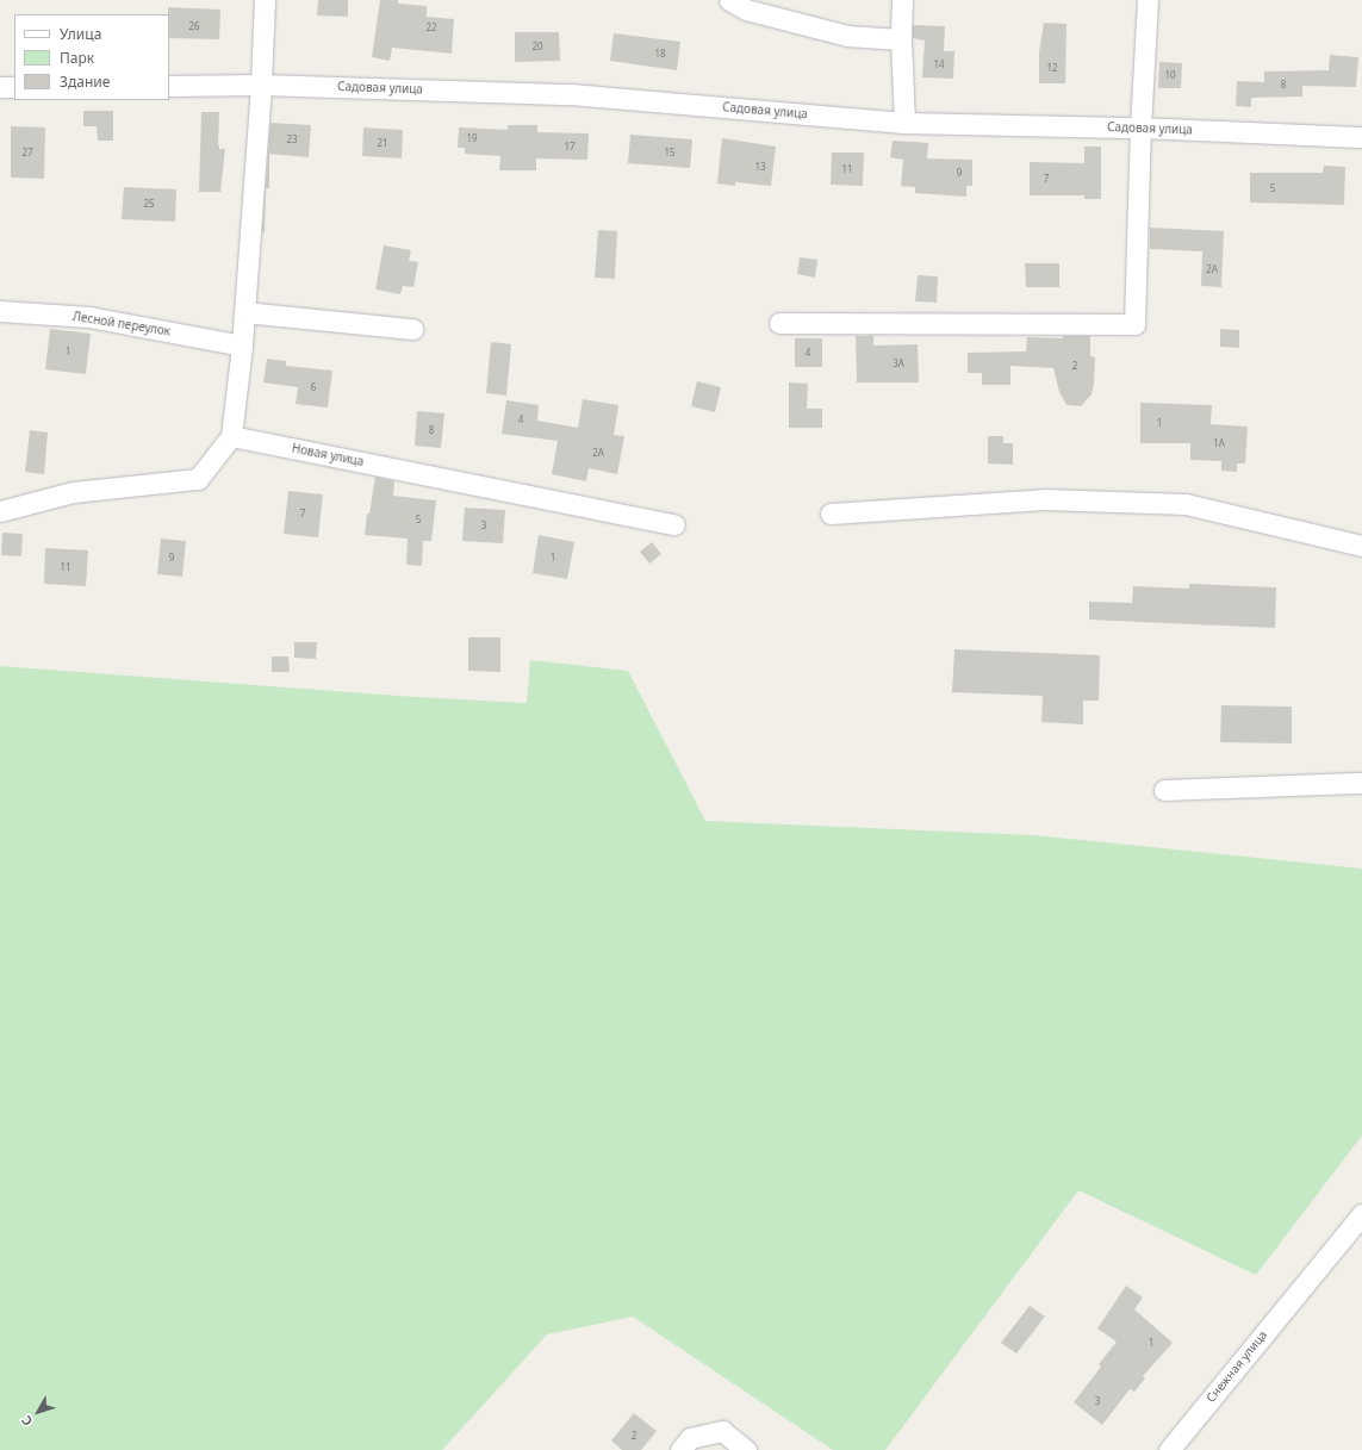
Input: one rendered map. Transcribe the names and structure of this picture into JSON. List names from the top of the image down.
{
  "streets": {
    "street": [
      "Садовая улица",
      "Лесной переулок",
      "Новая улица",
      "Снежная улица"
    ]
  },
  "house_numbers": [
    "26",
    "22",
    "20",
    "18",
    "14",
    "12",
    "10",
    "8",
    "19",
    "23",
    "21",
    "17",
    "27",
    "15",
    "13",
    "11",
    "9",
    "7",
    "5",
    "25",
    "2А",
    "1",
    "4",
    "3А",
    "2",
    "6",
    "4",
    "1",
    "8",
    "1А",
    "2А",
    "7",
    "5",
    "3",
    "9",
    "1",
    "11",
    "1",
    "3",
    "2"
  ],
  "legend": ["Улица", "Парк", "Здание"],
  "north": "bottom left"
}
